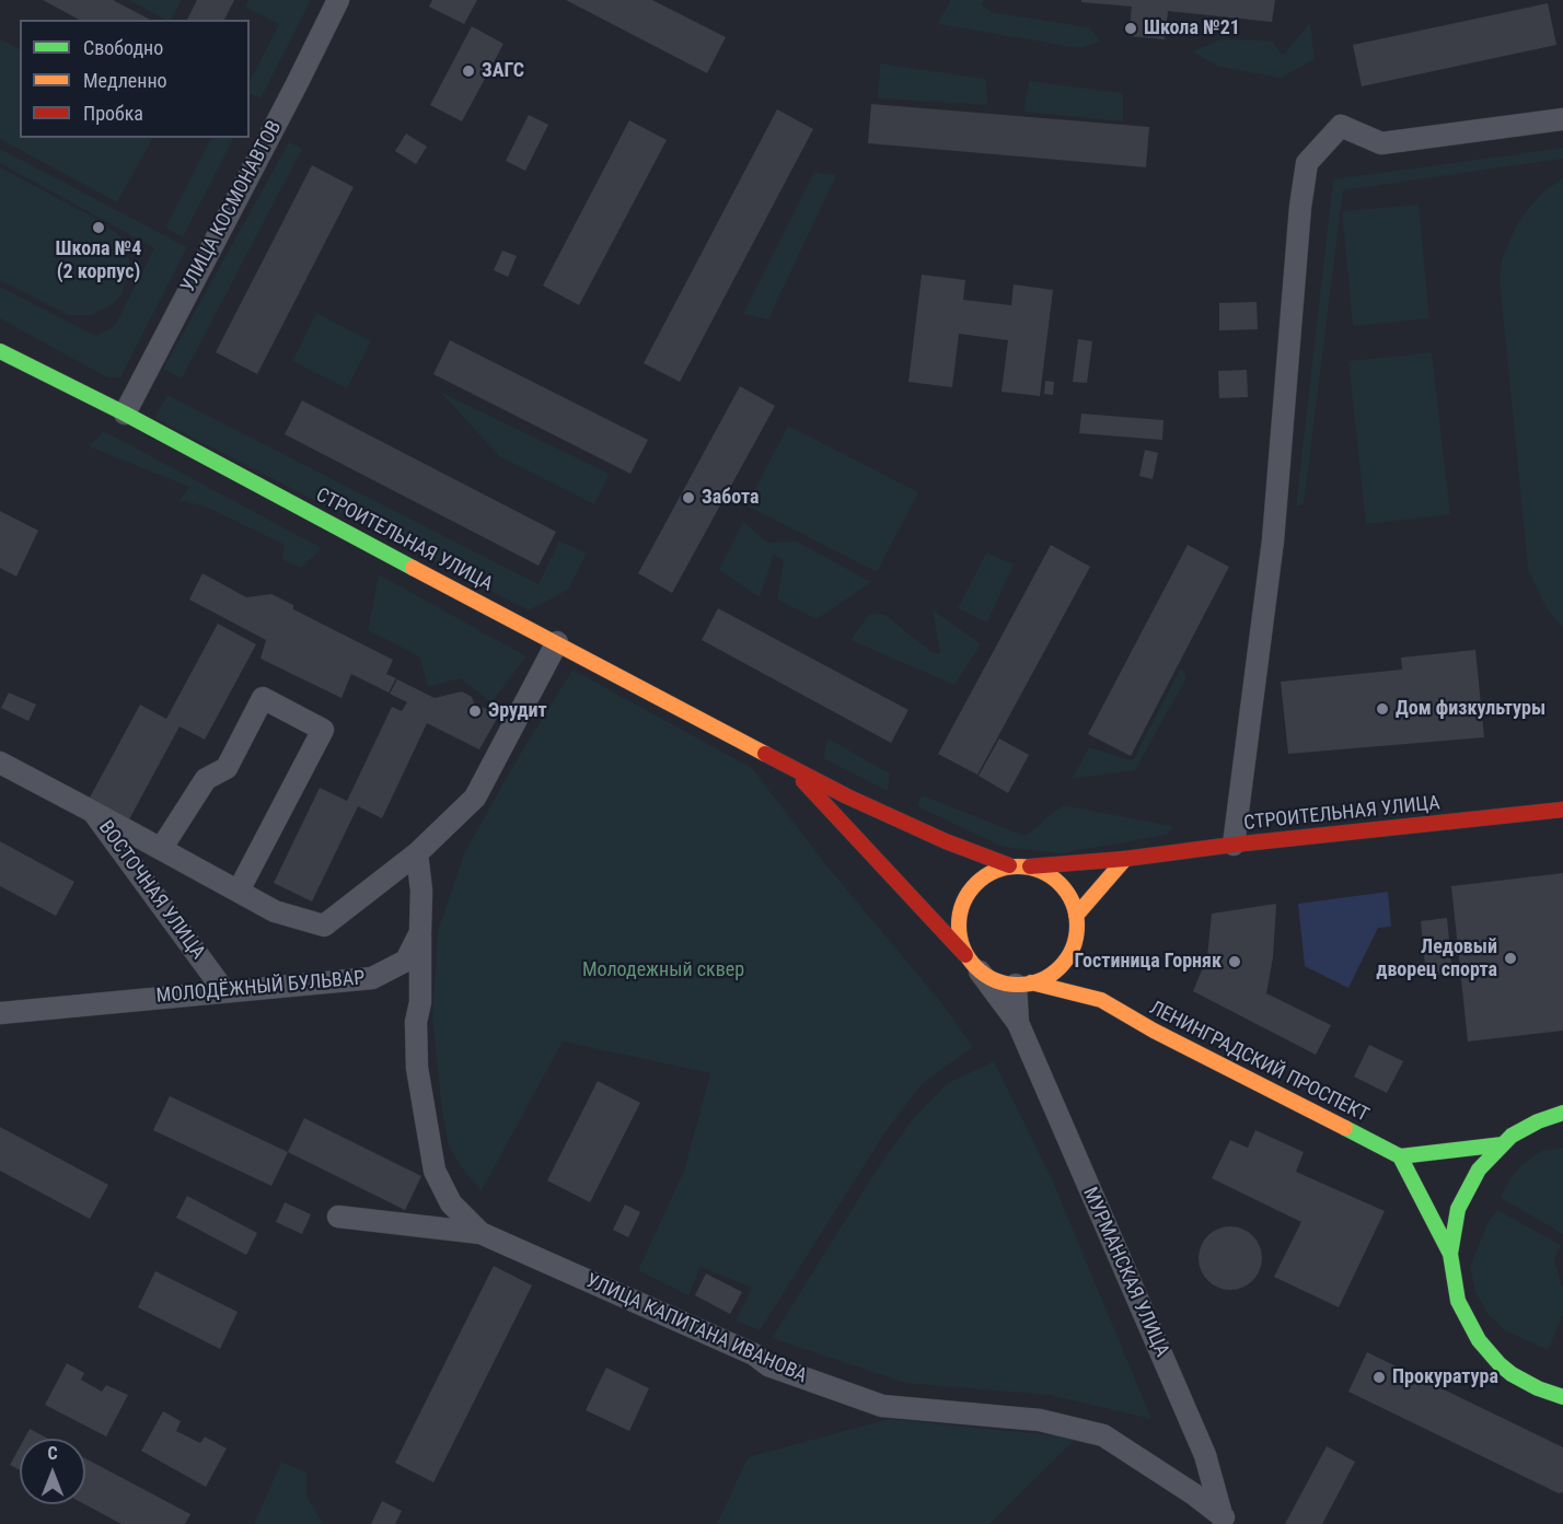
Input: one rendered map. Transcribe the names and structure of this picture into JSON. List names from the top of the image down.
{
  "streets": {
    "street": [
      "УЛИЦА КОСМОНАВТОВ",
      "СТРОИТЕЛЬНАЯ УЛИЦА",
      "ВОСТОЧНАЯ УЛИЦА",
      "МОЛОДЁЖНЫЙ БУЛЬВАР",
      "ЛЕНИНГРАДСКИЙ ПРОСПЕКТ",
      "МУРМАНСКАЯ УЛИЦА",
      "УЛИЦА КАПИТАНА ИВАНОВА"
    ]
  },
  "crossings": [
    ["УЛИЦА КОСМОНАВТОВ", "СТРОИТЕЛЬНАЯ УЛИЦА"],
    ["СТРОИТЕЛЬНАЯ УЛИЦА", "ЛЕНИНГРАДСКИЙ ПРОСПЕКТ"],
    ["ВОСТОЧНАЯ УЛИЦА", "МОЛОДЁЖНЫЙ БУЛЬВАР"],
    ["МУРМАНСКАЯ УЛИЦА", "УЛИЦА КАПИТАНА ИВАНОВА"]
  ],
  "parks": ["Молодежный сквер"],
  "places": [
    "Школа №21",
    "ЗАГС",
    "Школа №4 (2 корпус)",
    "Забота",
    "Дом физкультуры",
    "Эрудит",
    "Ледовый дворец спорта",
    "Гостиница Горняк",
    "Прокуратура"
  ],
  "legend": ["Свободно", "Медленно", "Пробка"],
  "north": "top"
}
